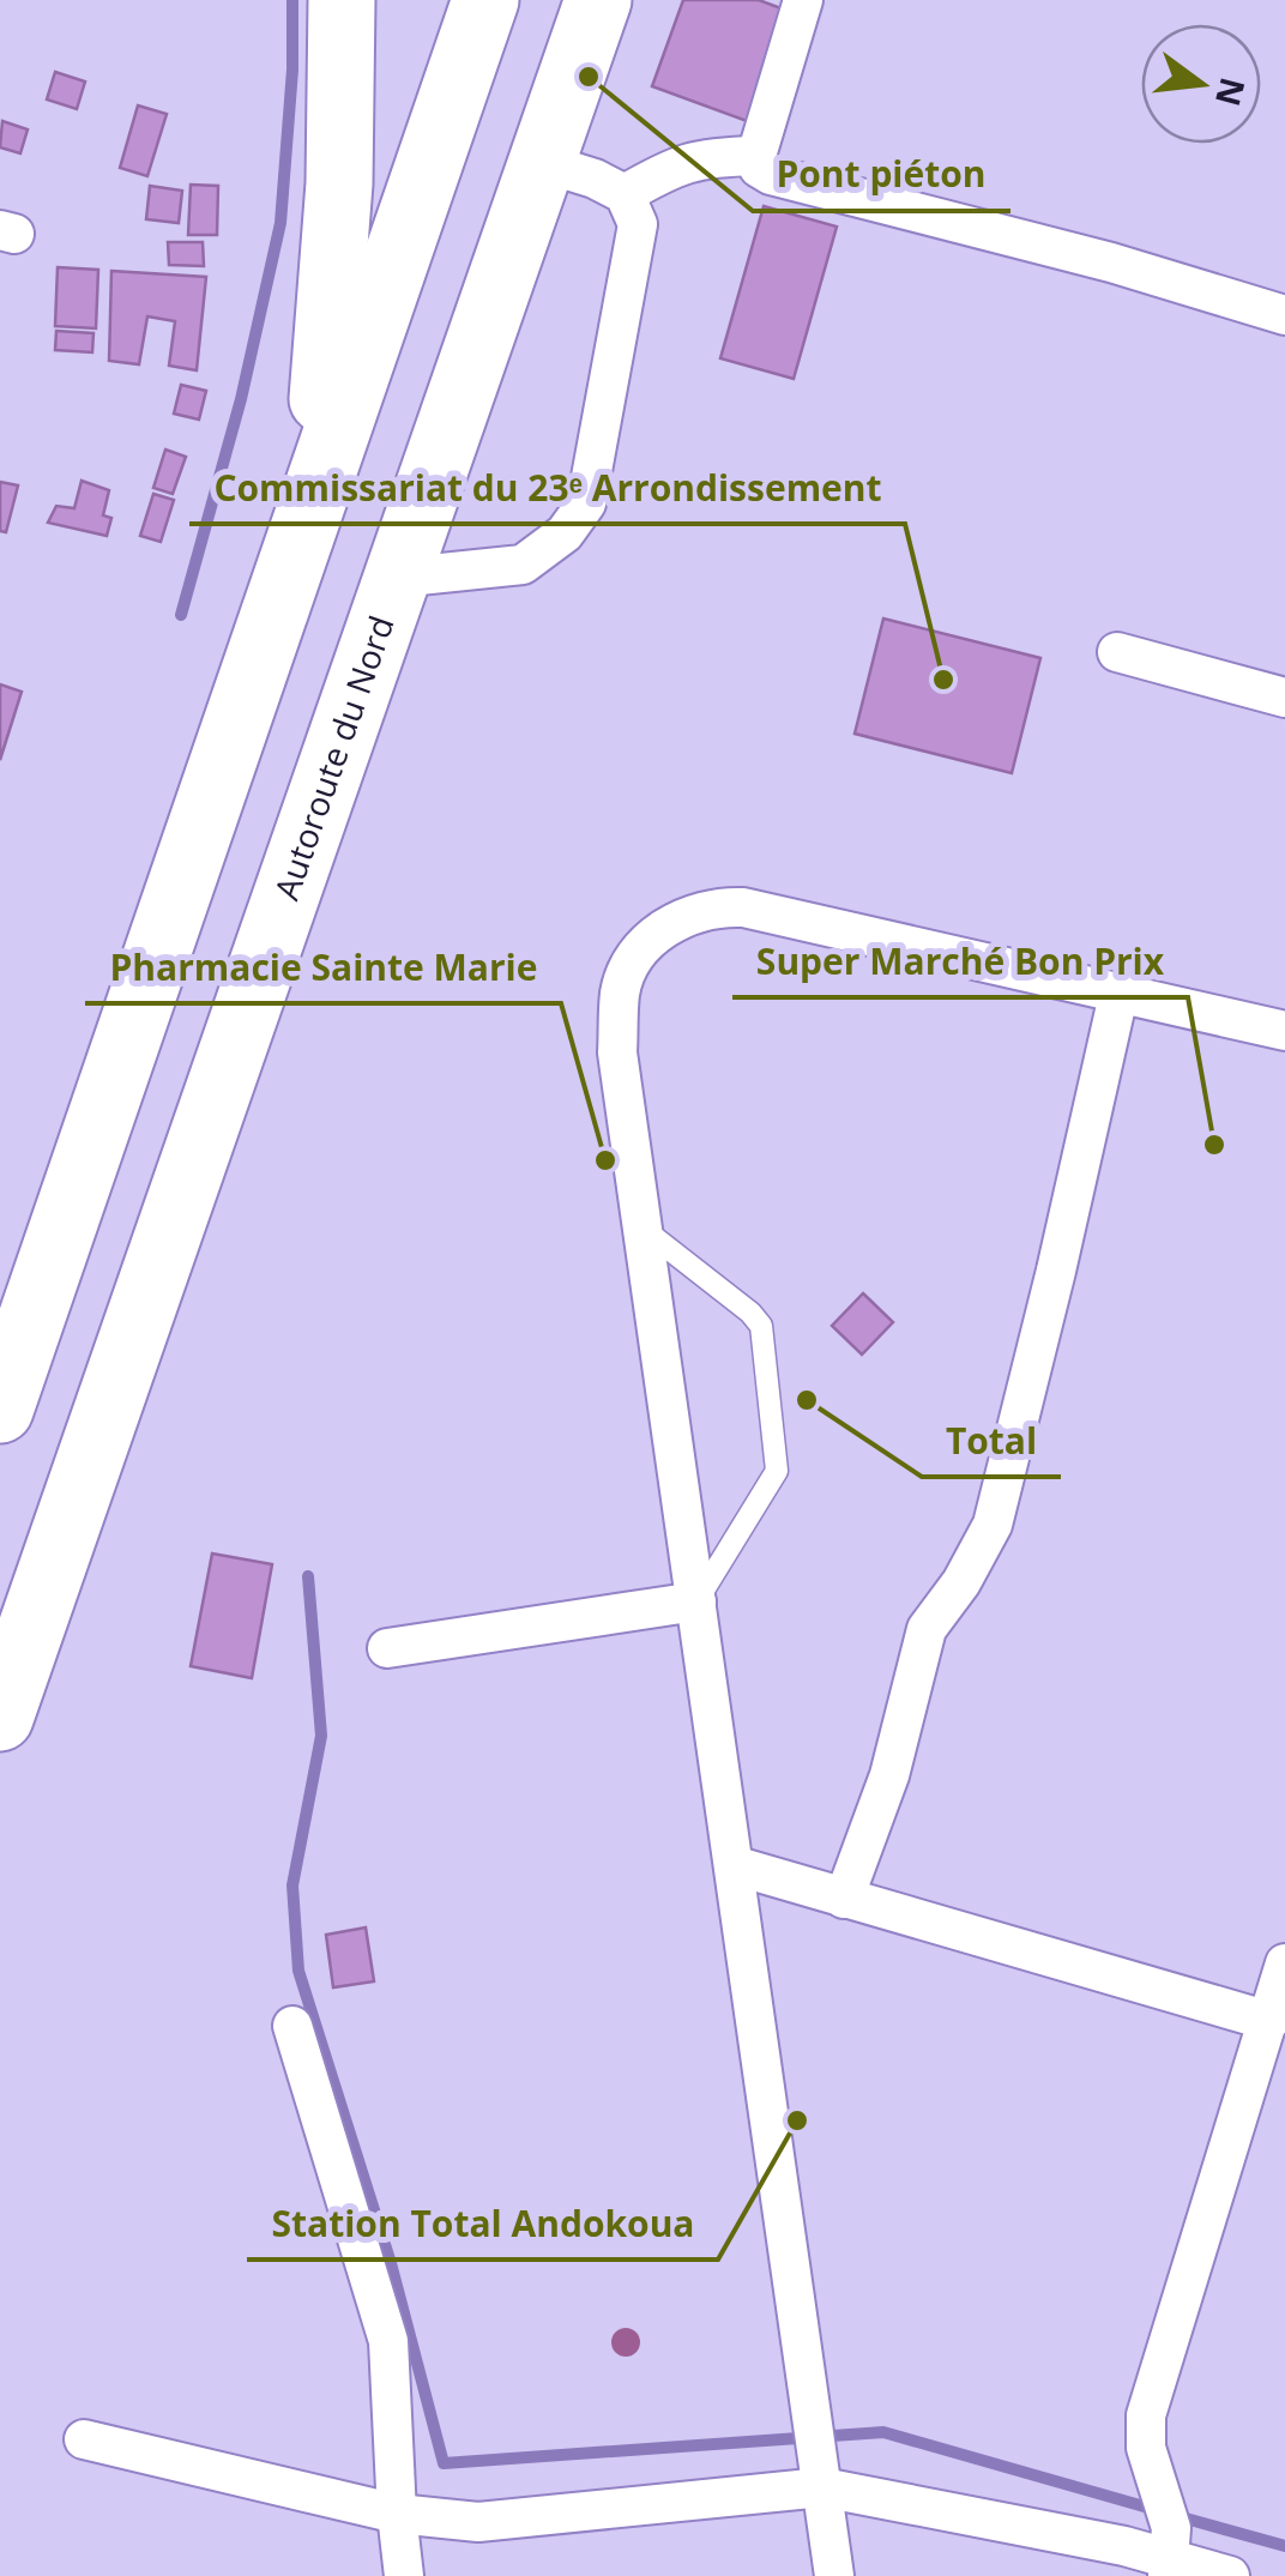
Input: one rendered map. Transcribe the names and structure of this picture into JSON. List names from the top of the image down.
{
  "streets": {
    "highway": ["Autoroute du Nord"]
  },
  "places": [
    "Pont piéton",
    "Commissariat du 23ᵉ Arrondissement",
    "Super Marché Bon Prix",
    "Pharmacie Sainte Marie",
    "Total",
    "Station Total Andokoua"
  ],
  "north": "right"
}
